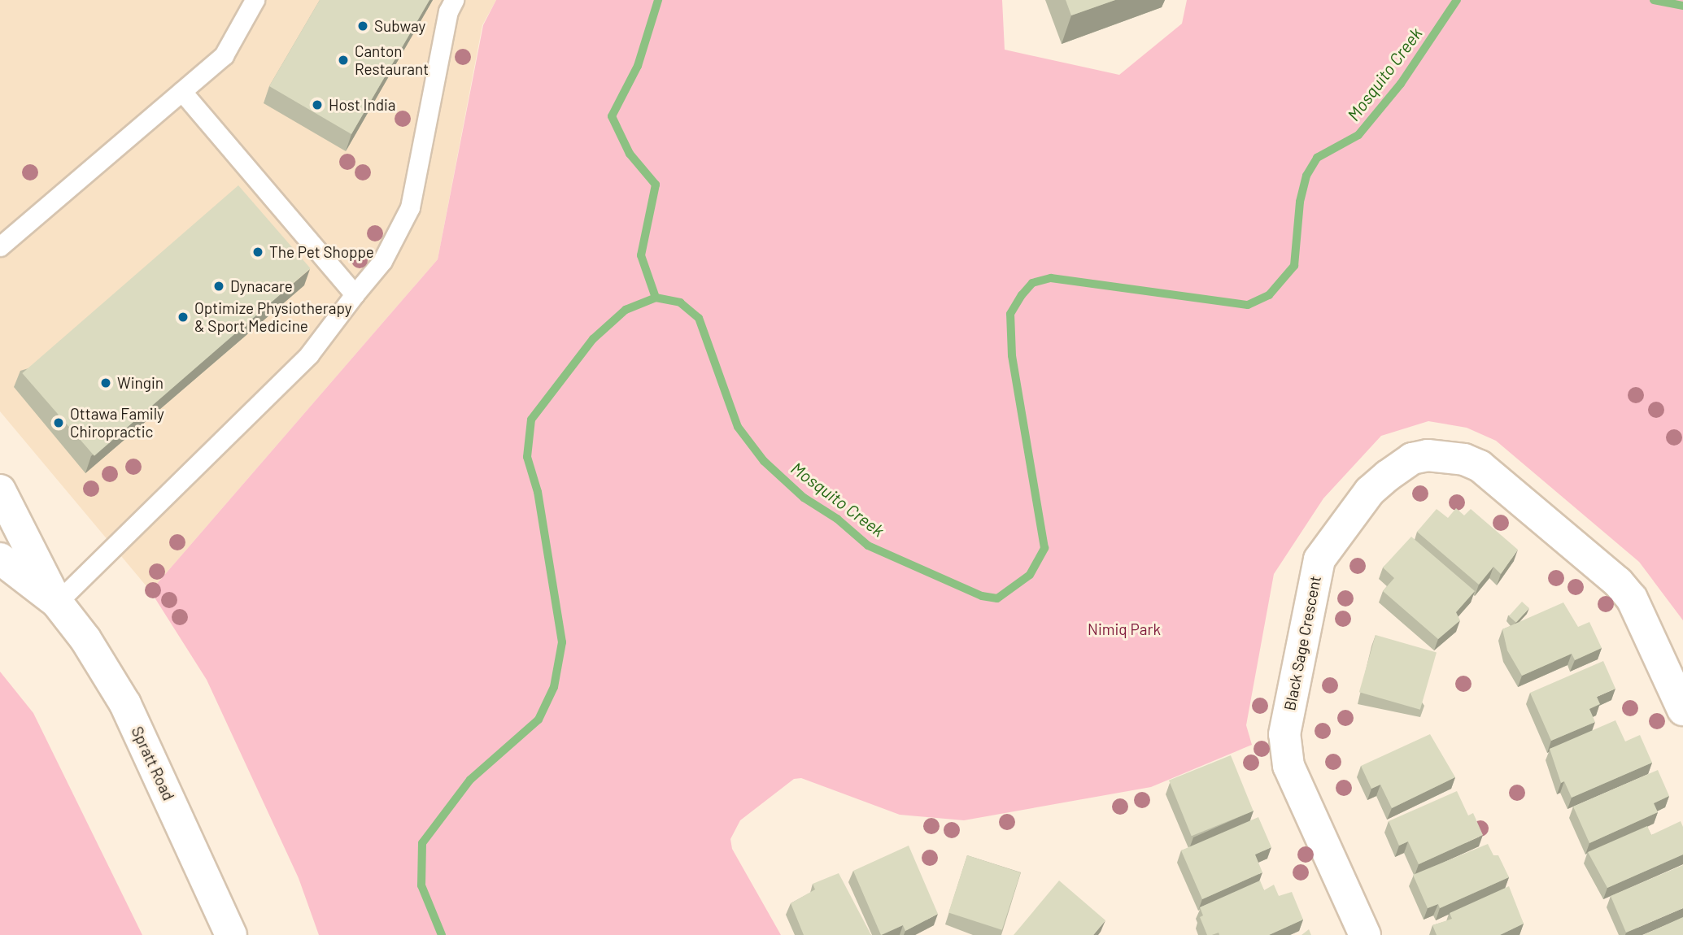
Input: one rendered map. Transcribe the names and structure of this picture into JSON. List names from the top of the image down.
{
  "streets": {
    "street": ["Black Sage Crescent", "Spratt Road"]
  },
  "water": ["Mosquito Creek"],
  "parks": ["Nimiq Park"],
  "places": [
    "Subway",
    "Canton Restaurant",
    "Host India",
    "The Pet Shoppe",
    "Dynacare",
    "Optimize Physiotherapy & Sport Medicine",
    "Wingin",
    "Ottawa Family Chiropractic"
  ]
}
